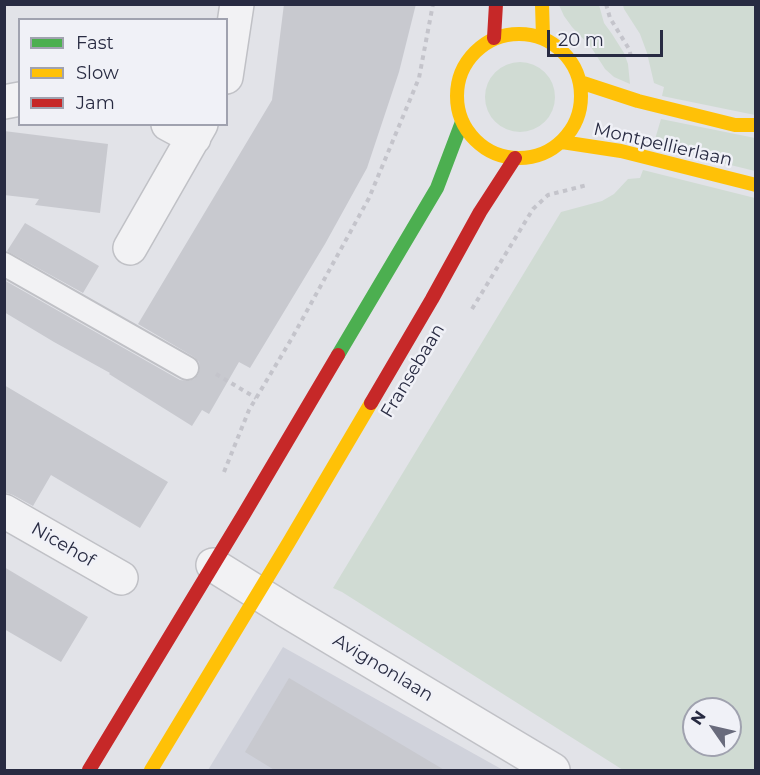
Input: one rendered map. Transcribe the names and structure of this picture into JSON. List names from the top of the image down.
{
  "streets": {
    "street": [
      "Montpellierlaan",
      "Fransebaan",
      "Nicehof",
      "Avignonlaan"
    ]
  },
  "crossings": [
    ["Montpellierlaan", "Fransebaan"],
    ["Fransebaan", "Avignonlaan"]
  ],
  "legend": ["Fast", "Slow", "Jam"],
  "scale_bar": "20 m",
  "north": "top left"
}
